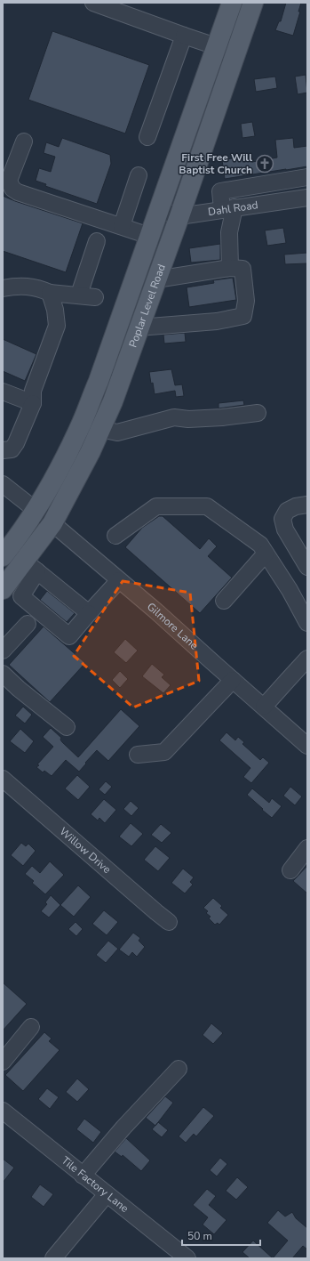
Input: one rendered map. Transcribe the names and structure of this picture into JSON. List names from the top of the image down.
{
  "streets": {
    "main road": ["Poplar Level Road"],
    "street": [
      "Dahl Road",
      "Gilmore Lane",
      "Willow Drive",
      "Tile Factory Lane"
    ]
  },
  "crossings": [
    ["Dahl Road", "Poplar Level Road"],
    ["Poplar Level Road", "Gilmore Lane"]
  ],
  "places": {
    "church": ["First Free Will Baptist Church"]
  },
  "scale_bar": "50 m"
}
